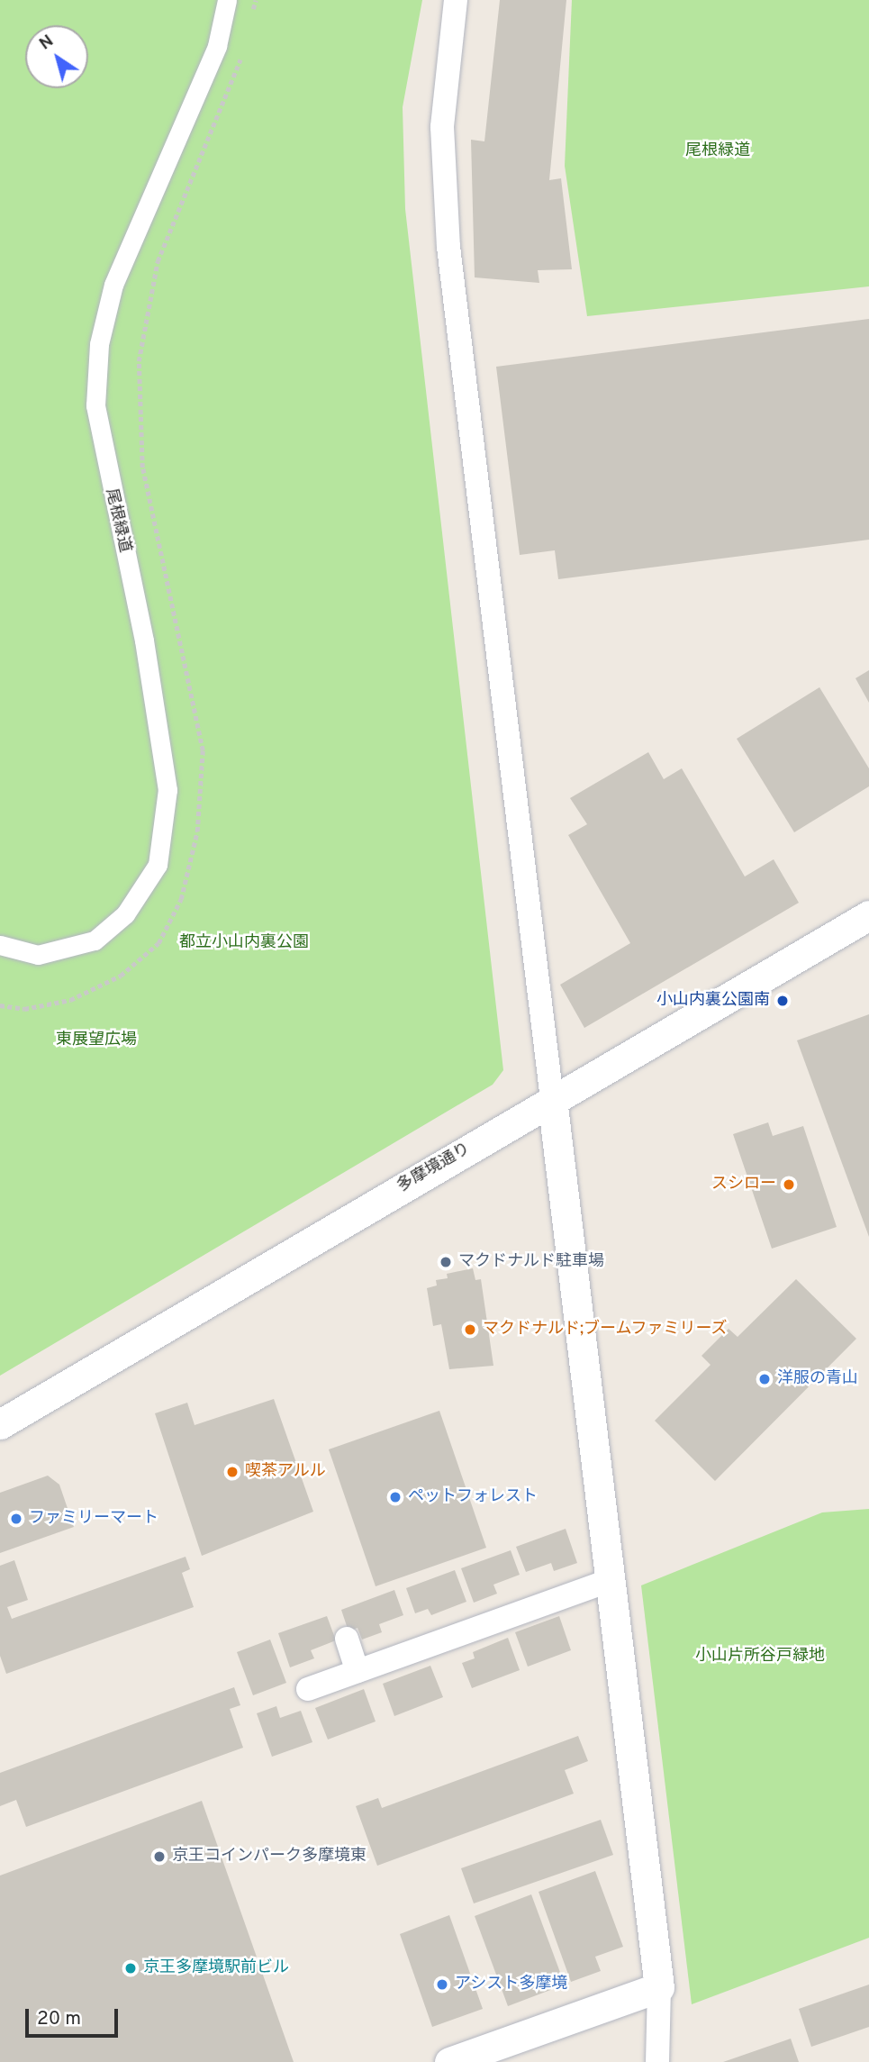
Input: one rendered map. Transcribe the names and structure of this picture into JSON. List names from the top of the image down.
{
  "streets": {
    "street": ["尾根緑道", "多摩境通り"]
  },
  "parks": [
    "尾根緑道",
    "都立小山内裏公園",
    "東展望広場",
    "小山片所谷戸緑地"
  ],
  "places": [
    "小山内裏公園南",
    "スシロー",
    "マクドナルド駐車場",
    "マクドナルド;ブームファミリーズ",
    "洋服の青山",
    "喫茶アルル",
    "ペットフォレスト",
    "ファミリーマート",
    "京王コインパーク多摩境東",
    "京王多摩境駅前ビル",
    "アシスト多摩境"
  ],
  "scale_bar": "20 m",
  "north": "top left"
}
